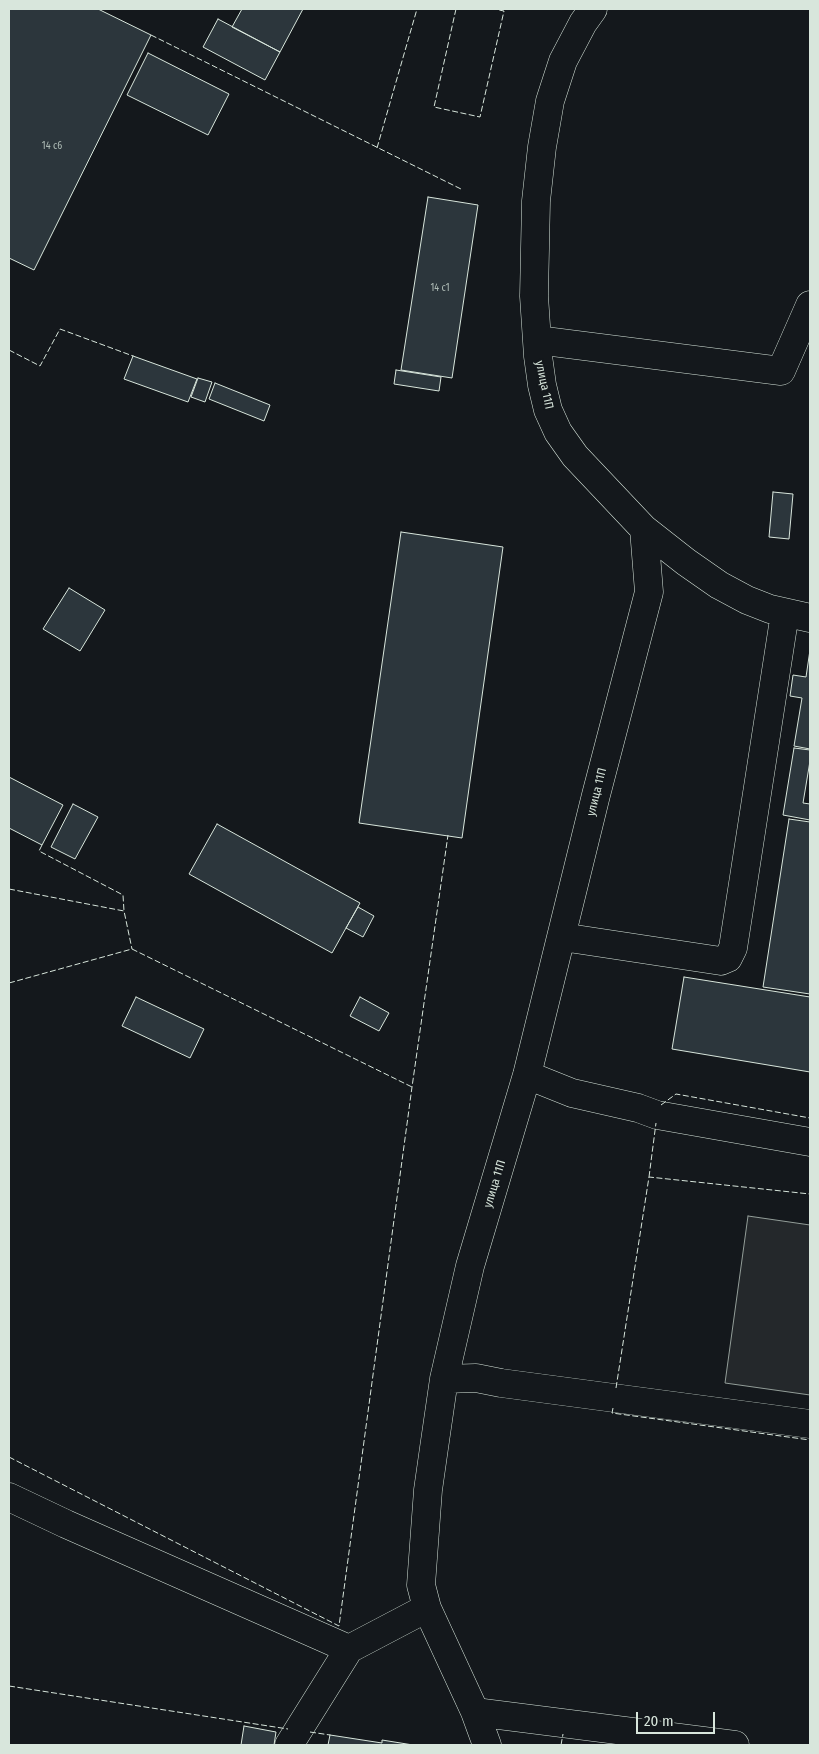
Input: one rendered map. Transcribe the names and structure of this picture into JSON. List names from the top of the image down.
{
  "streets": {
    "street": ["улица 11П"]
  },
  "house_numbers": ["14 с6", "14 с1"],
  "scale_bar": "20 m"
}
